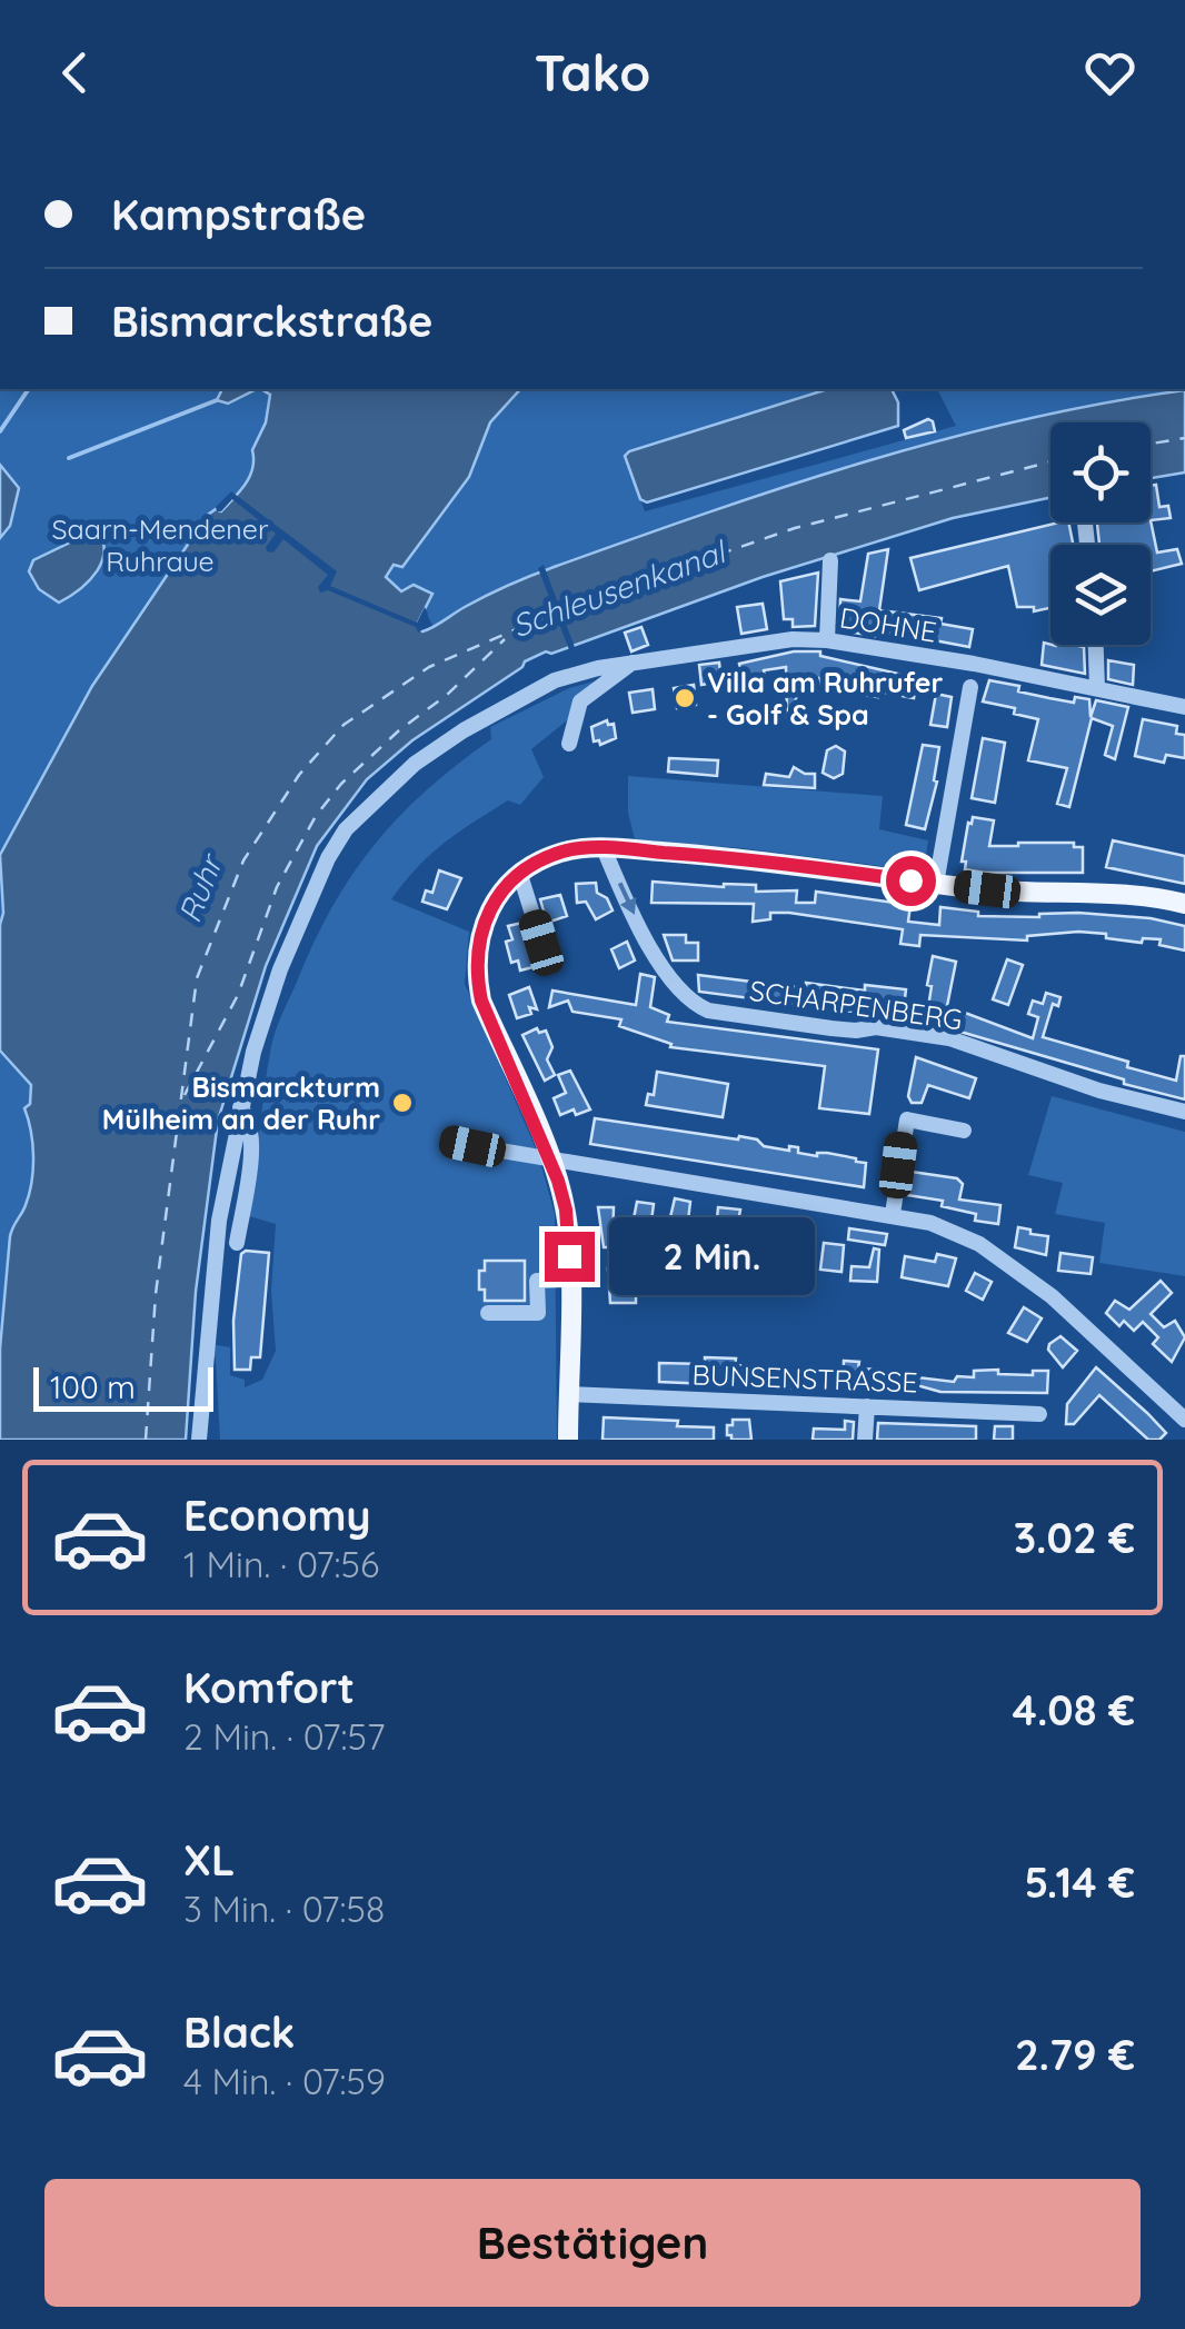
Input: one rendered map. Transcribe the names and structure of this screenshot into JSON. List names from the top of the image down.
{
  "streets": {
    "street": ["DOHNE", "SCHARPENBERG", "BUNSENSTRASSE"]
  },
  "one_way": ["SCHARPENBERG"],
  "water": ["Schleusenkanal", "Ruhr"],
  "parks": ["Saarn-Mendener Ruhraue"],
  "places": ["Villa am Ruhrufer - Golf & Spa", "Bismarckturm Mülheim an der Ruhr"],
  "scale_bar": "100 m",
  "page": {
    "header": "Tako",
    "banner": ["Kampstraße", "Bismarckstraße"],
    "bubble": "2 Min.",
    "scale": "100 m",
    "list": [
      {
        "name": "Economy",
        "note": "1 Min. · 07:56",
        "value": "3.02 €"
      },
      {
        "name": "Komfort",
        "note": "2 Min. · 07:57",
        "value": "4.08 €"
      },
      {
        "name": "XL",
        "note": "3 Min. · 07:58",
        "value": "5.14 €"
      },
      {
        "name": "Black",
        "note": "4 Min. · 07:59",
        "value": "2.79 €"
      }
    ],
    "buttons": "Bestätigen"
  }
}
